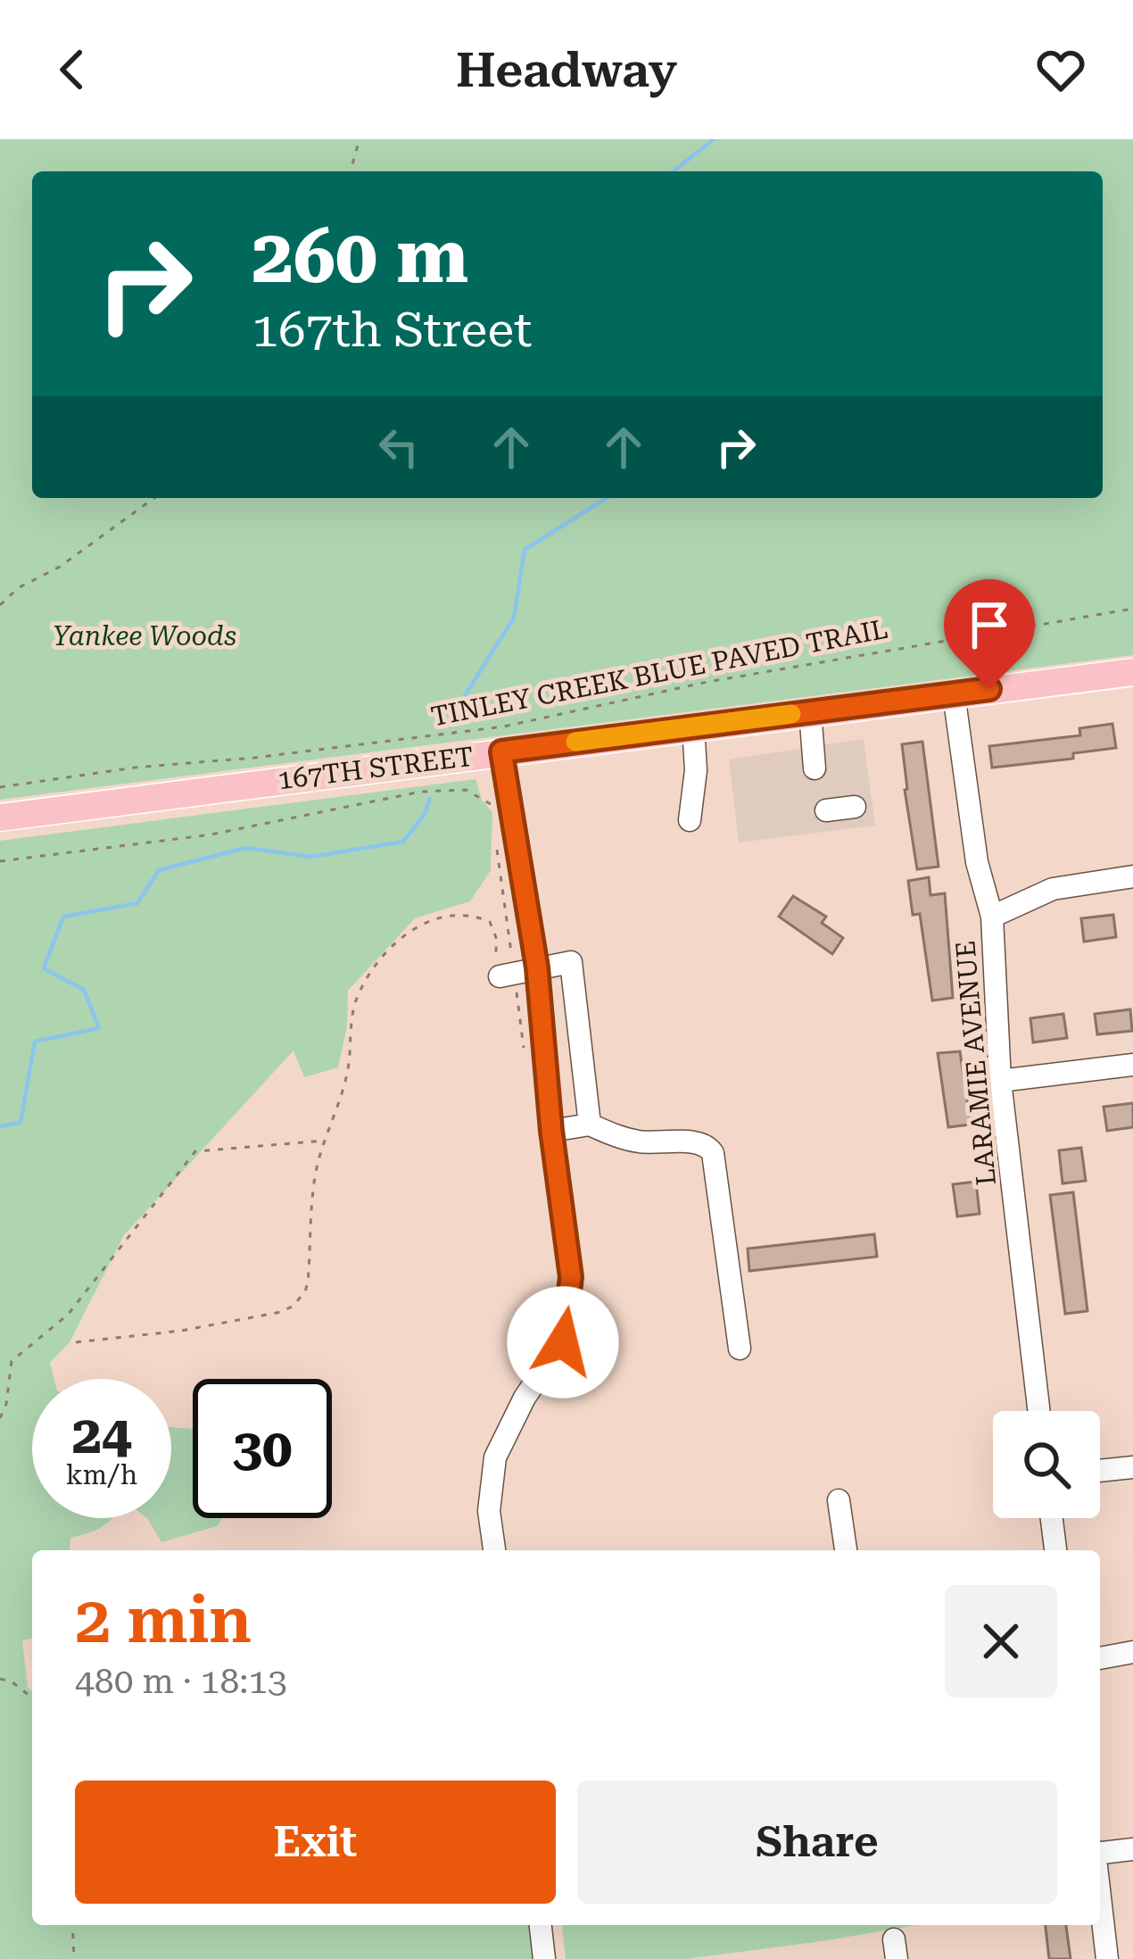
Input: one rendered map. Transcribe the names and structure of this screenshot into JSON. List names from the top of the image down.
{
  "streets": {
    "main road": ["167TH STREET"],
    "street": ["LARAMIE AVENUE"],
    "path": ["TINLEY CREEK BLUE PAVED TRAIL"]
  },
  "crossings": [
    ["167TH STREET", "LARAMIE AVENUE"]
  ],
  "parks": ["Yankee Woods"],
  "page": {
    "header": "Headway",
    "turn": ["260 m", "167th Street"],
    "speed": "24 km/h",
    "limit": "30",
    "heading": ["2 min", "480 m · 18:13"],
    "buttons": ["Exit", "Share"]
  }
}
